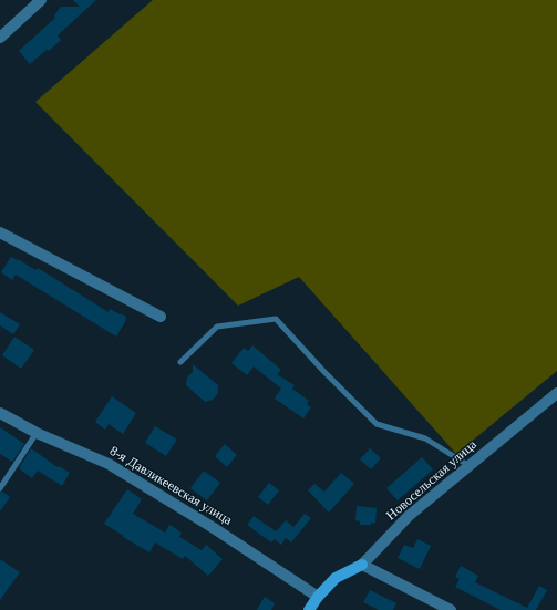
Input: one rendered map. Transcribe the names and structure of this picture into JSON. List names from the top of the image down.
{
  "streets": {
    "street": ["Новосельская улица", "8-я Давликеевская улица"]
  },
  "crossings": [
    ["Новосельская улица", "8-я Давликеевская улица"]
  ]
}
